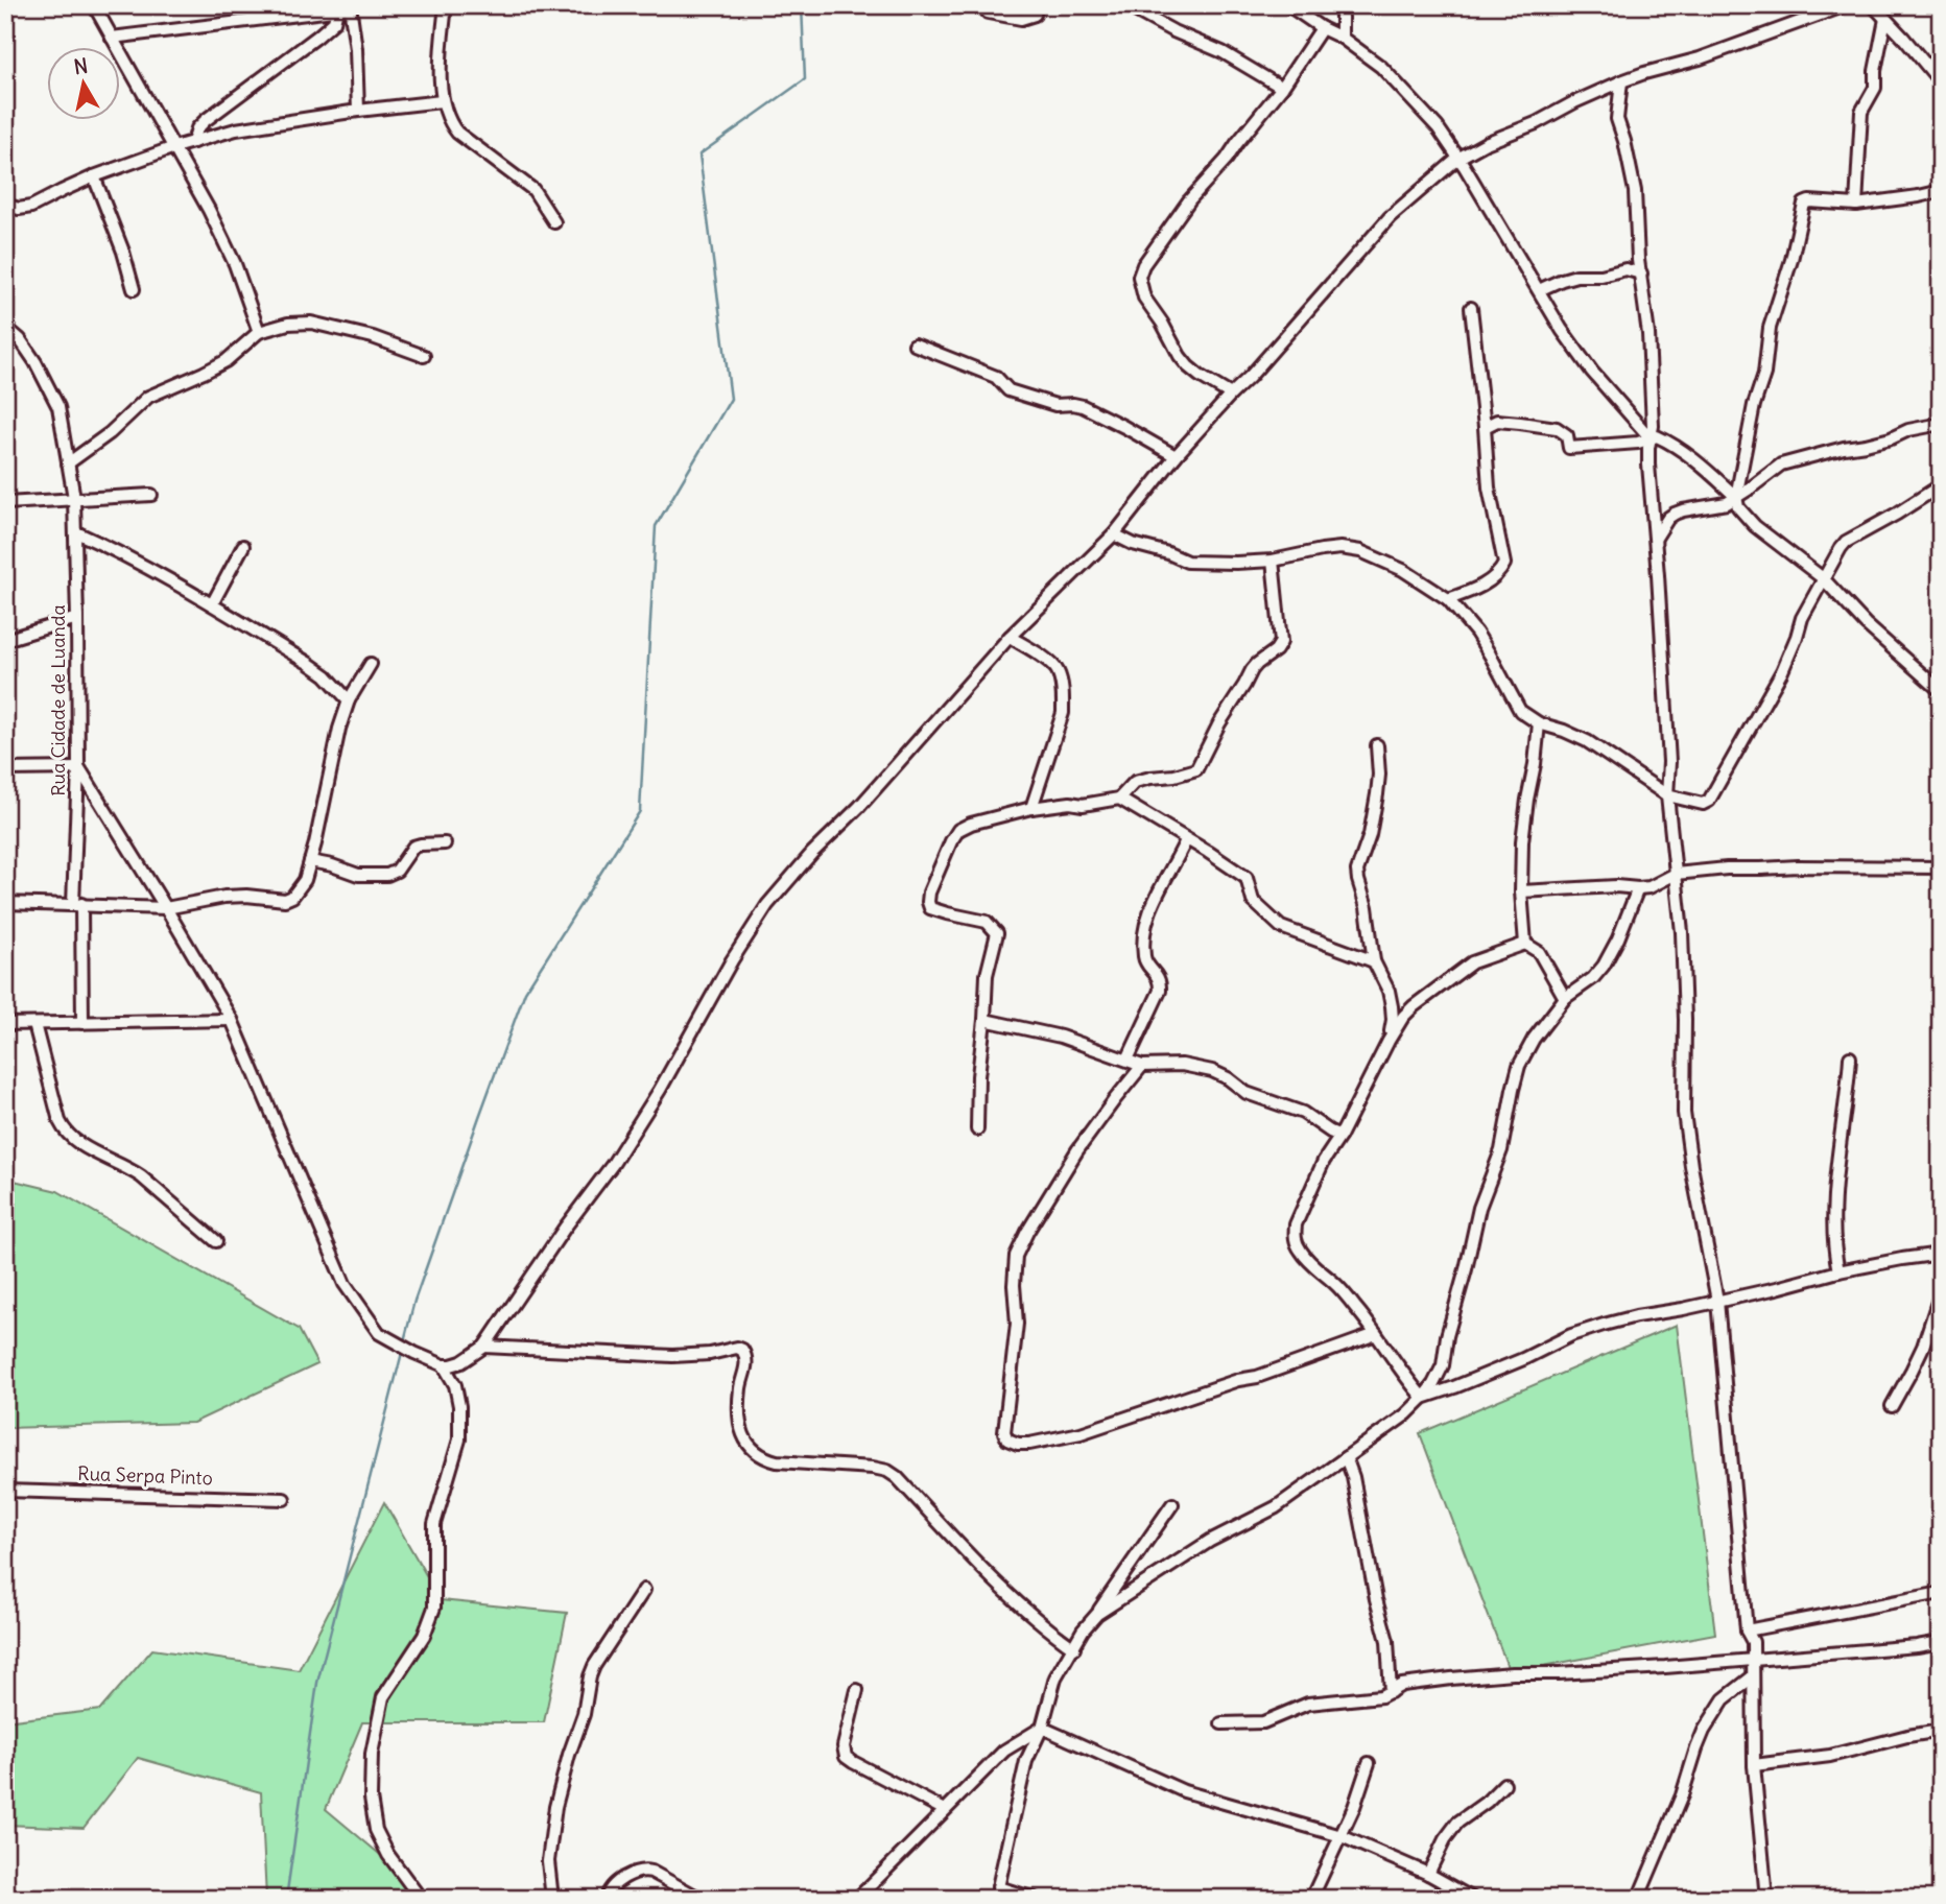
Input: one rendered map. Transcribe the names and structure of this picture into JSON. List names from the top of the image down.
{
  "streets": {
    "street": ["Rua Cidade de Luanda", "Rua Serpa Pinto"]
  },
  "north": "top"
}
